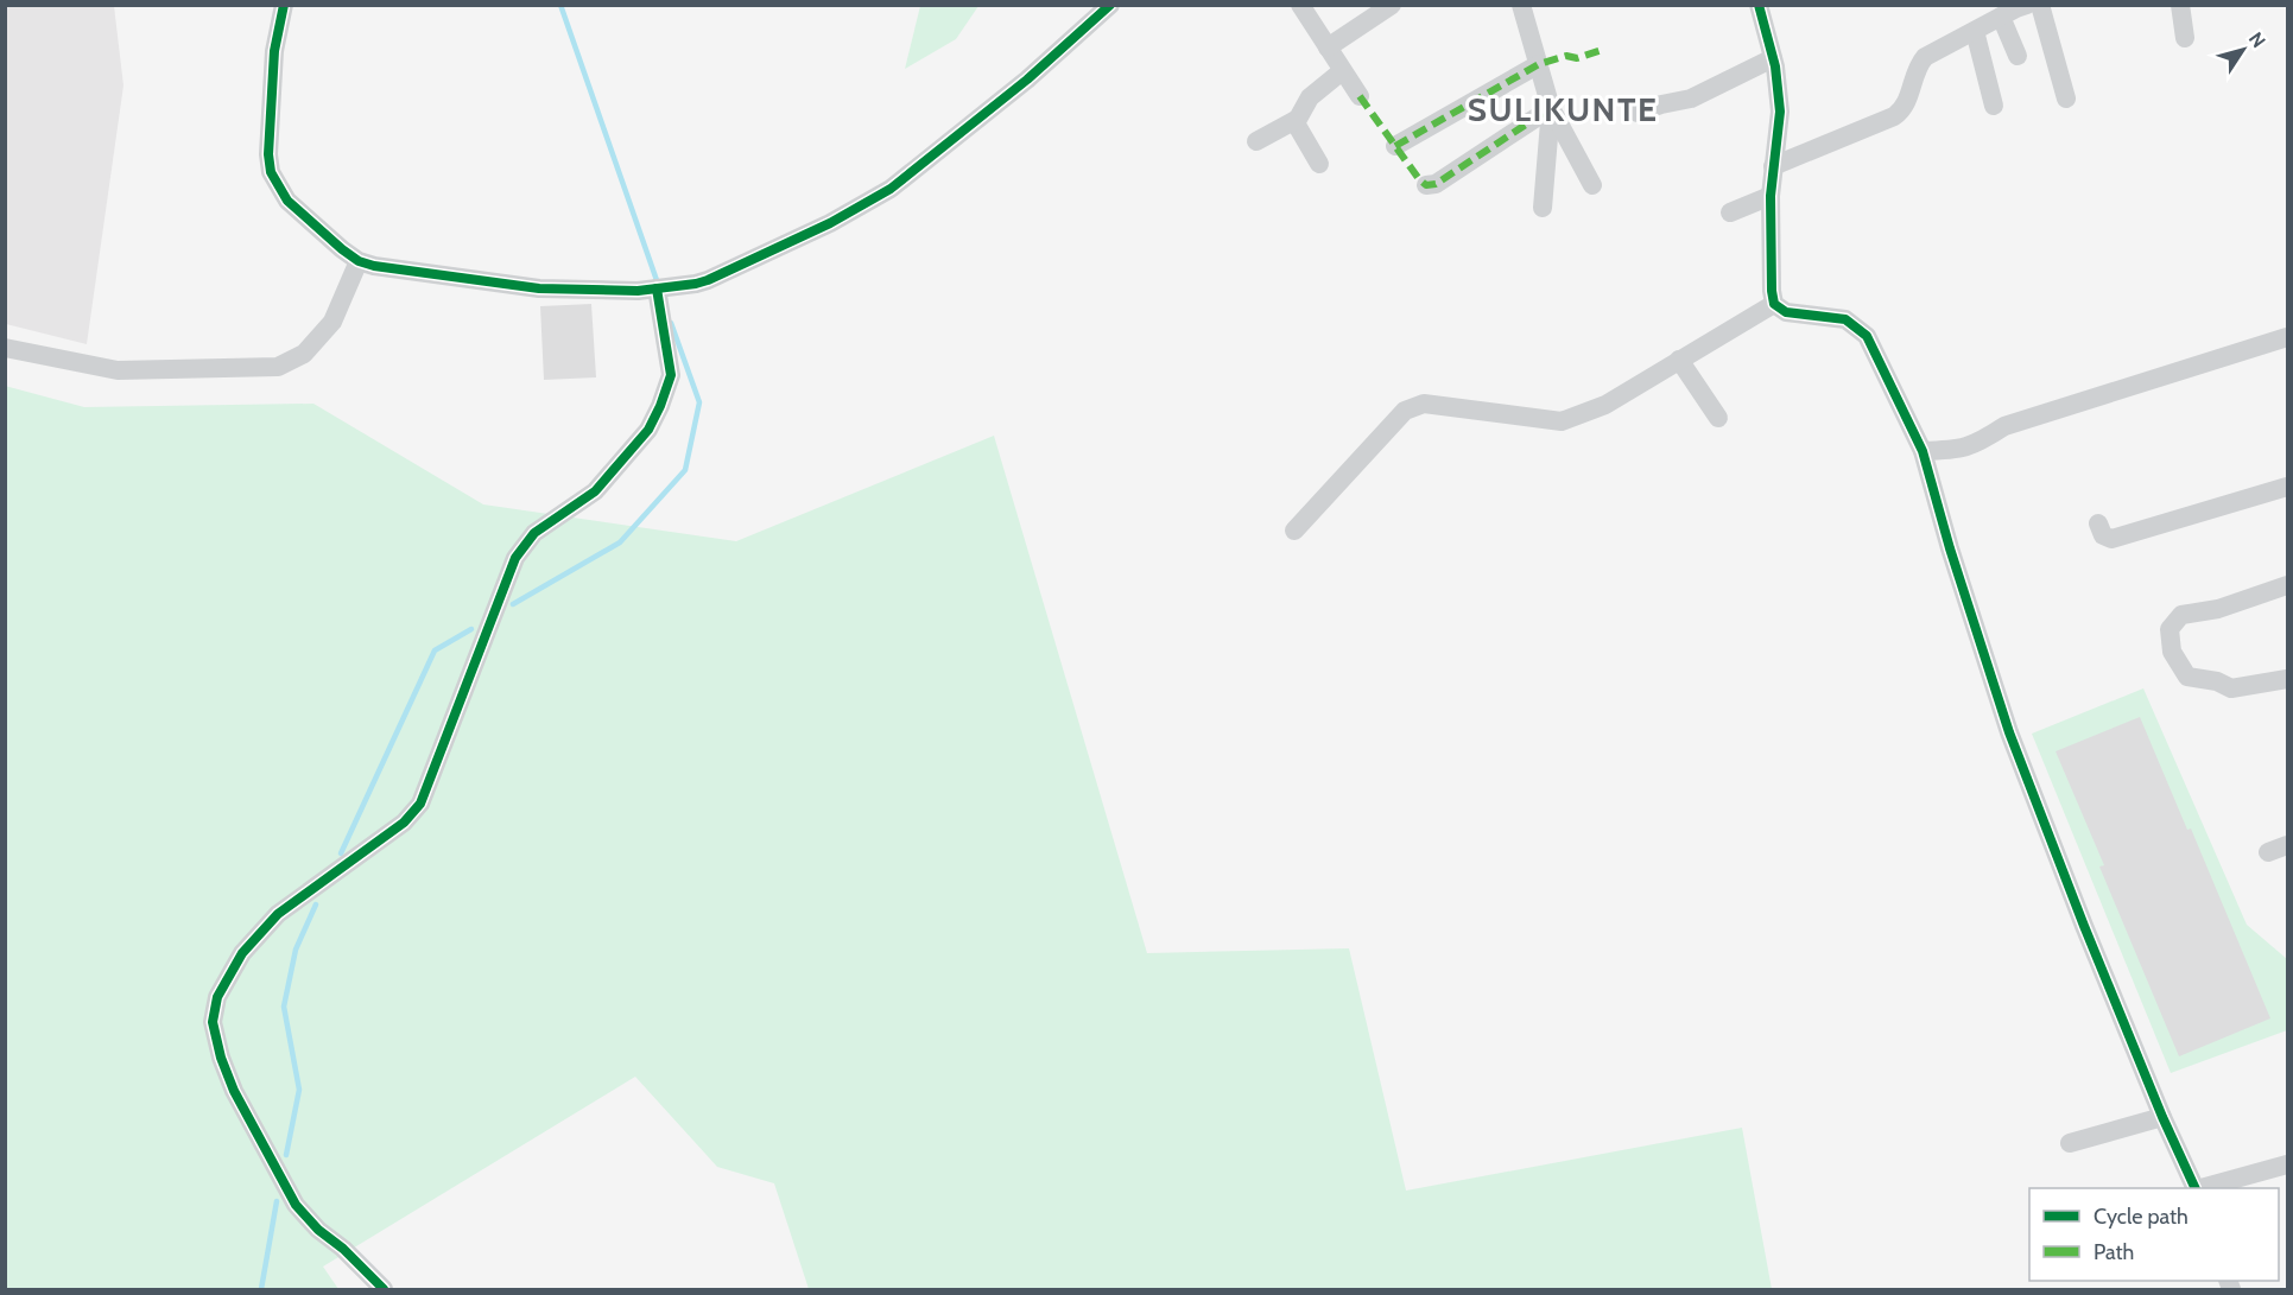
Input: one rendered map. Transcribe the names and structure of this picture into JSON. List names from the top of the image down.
{
  "districts": ["SULIKUNTE"],
  "legend": ["Cycle path", "Path"],
  "north": "top right"
}
